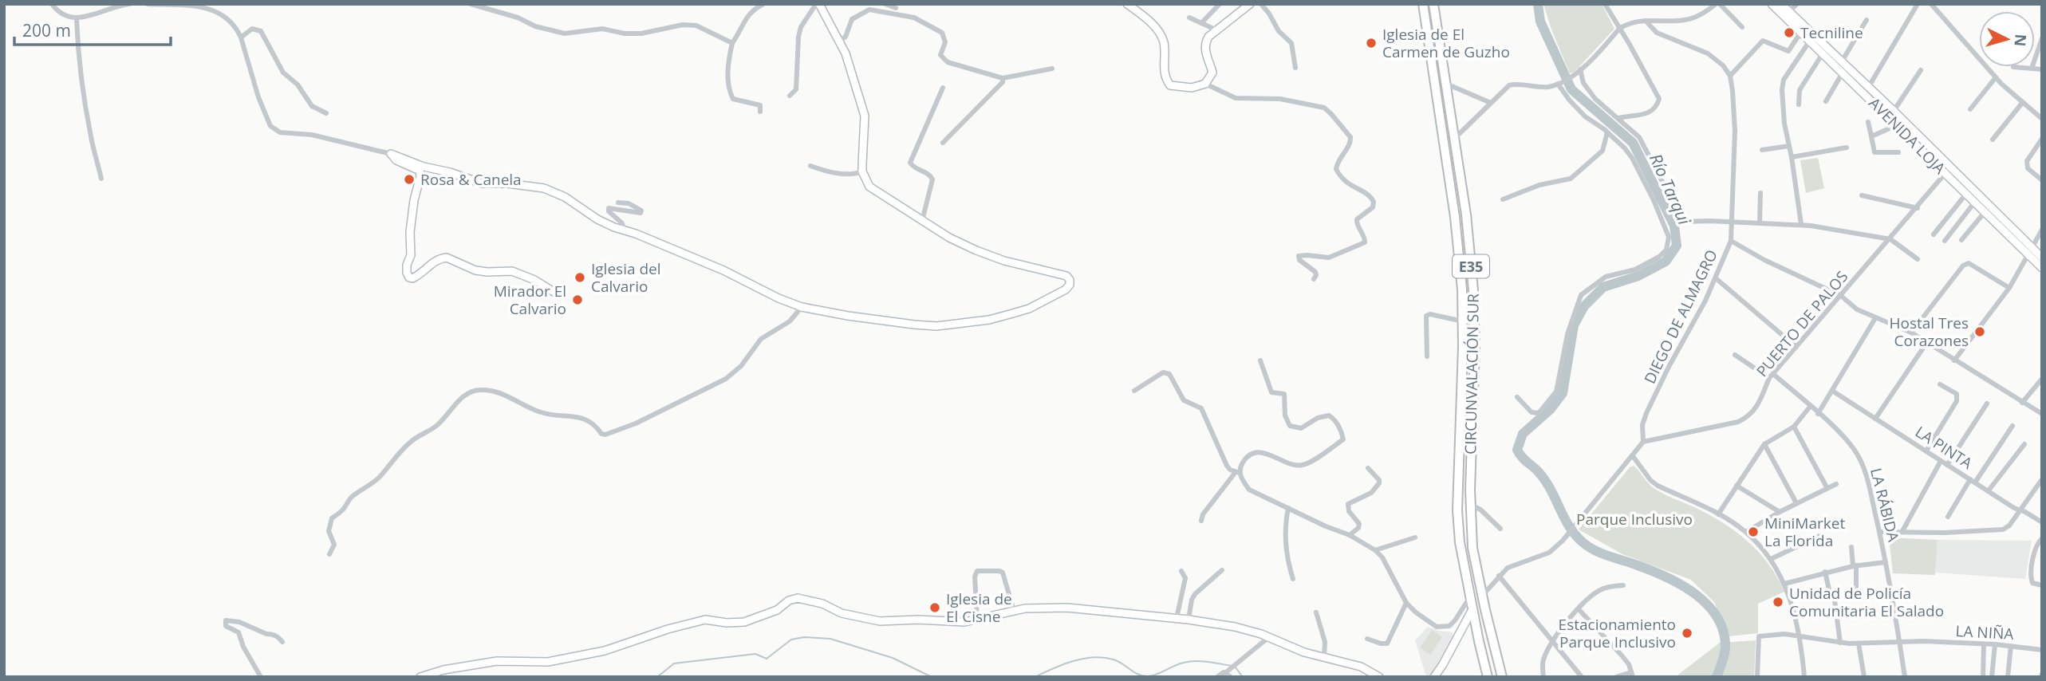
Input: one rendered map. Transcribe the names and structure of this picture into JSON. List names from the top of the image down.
{
  "streets": {
    "highway": ["E35", "CIRCUNVALACIÓN SUR"],
    "street": [
      "AVENIDA LOJA",
      "DIEGO DE ALMAGRO",
      "PUERTO DE PALOS",
      "LA PINTA",
      "LA RÁBIDA",
      "LA NIÑA"
    ]
  },
  "crossings": [
    ["AVENIDA LOJA", "PUERTO DE PALOS"],
    ["DIEGO DE ALMAGRO", "PUERTO DE PALOS"],
    ["PUERTO DE PALOS", "LA RÁBIDA"],
    ["LA RÁBIDA", "LA NIÑA"]
  ],
  "water": ["Río Tarqui"],
  "parks": ["Parque Inclusivo"],
  "places": [
    "Tecniline",
    "Iglesia de El Carmen de Guzho",
    "Rosa & Canela",
    "Iglesia del Calvario",
    "Mirador El Calvario",
    "Hostal Tres Corazones",
    "MiniMarket La Florida",
    "Unidad de Policía Comunitaria El Salado",
    "Iglesia de El Cisne",
    "Estacionamiento Parque Inclusivo"
  ],
  "scale_bar": "200 m",
  "north": "right"
}
